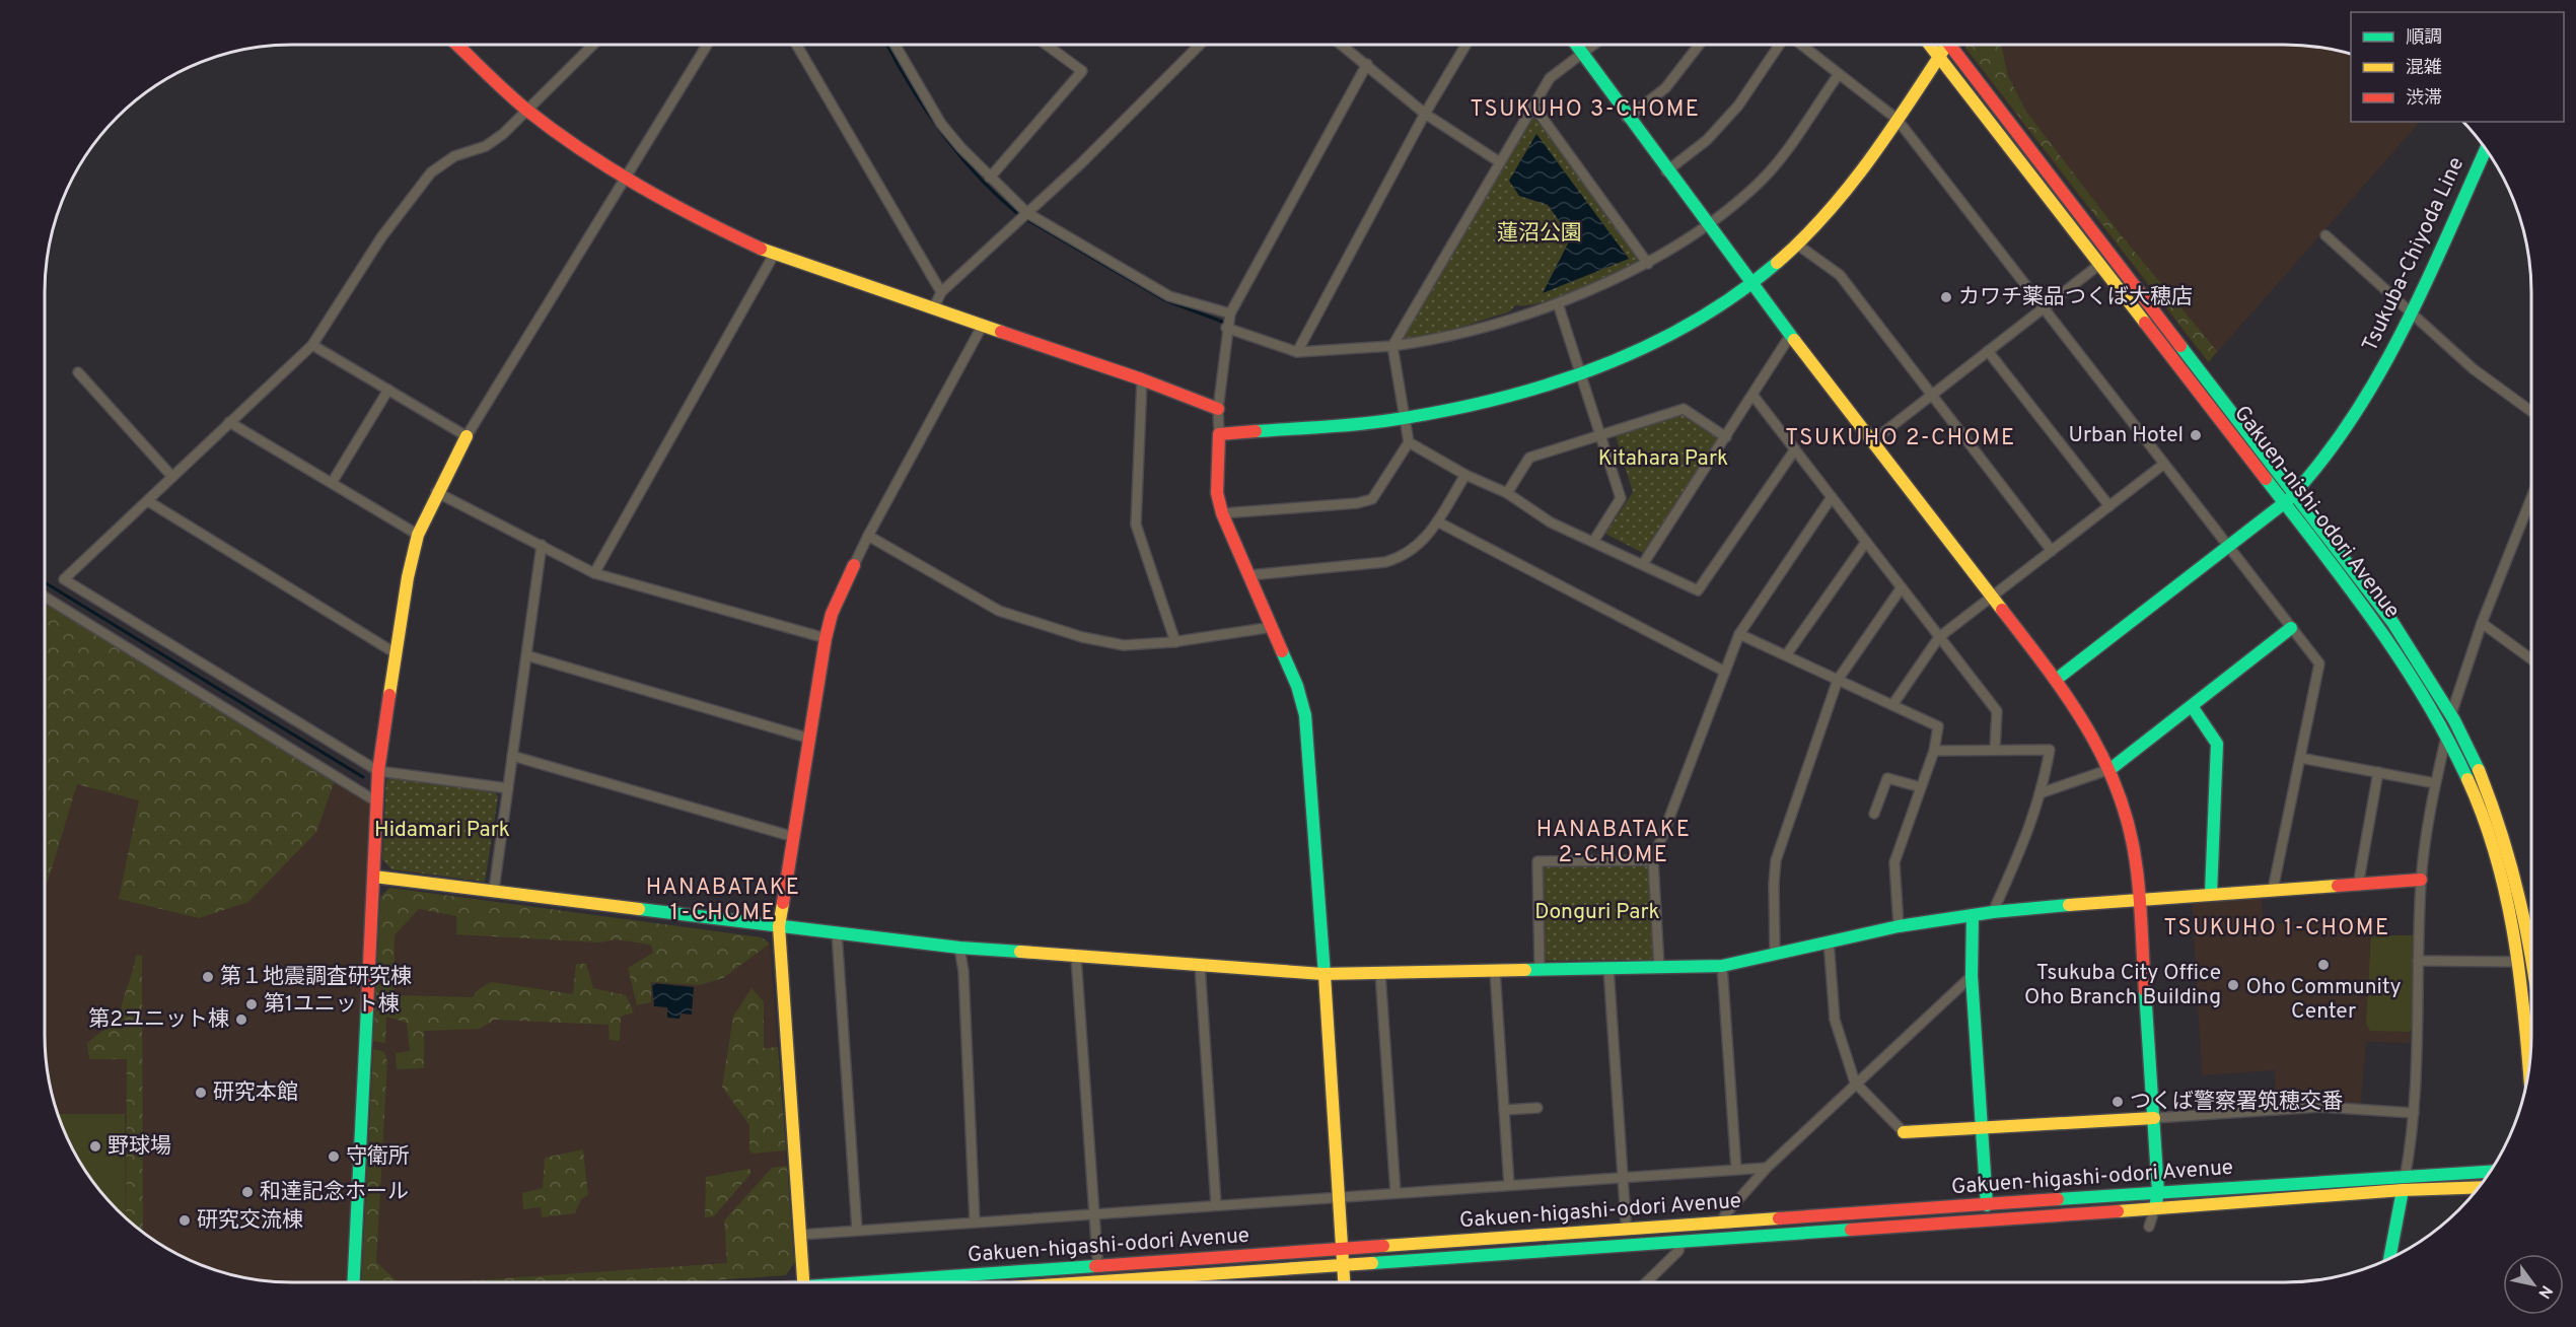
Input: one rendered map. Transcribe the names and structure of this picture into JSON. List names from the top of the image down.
{
  "streets": {
    "main road": ["Tsukuba-Chiyoda Line", "Gakuen-nishi-odori Avenue", "Gakuen-higashi-odori Avenue"]
  },
  "crossings": [
    ["Tsukuba-Chiyoda Line", "Gakuen-nishi-odori Avenue"]
  ],
  "districts": [
    "TSUKUHO 3-CHOME",
    "TSUKUHO 2-CHOME",
    "HANABATAKE 2-CHOME",
    "HANABATAKE 1-CHOME",
    "TSUKUHO 1-CHOME"
  ],
  "parks": [
    "蓮沼公園",
    "Kitahara Park",
    "Hidamari Park",
    "Donguri Park"
  ],
  "places": [
    "カワチ薬品つくば大穂店",
    "Urban Hotel",
    "Oho Community Center",
    "第１地震調査研究棟",
    "Tsukuba City Office Oho Branch Building",
    "第1ユニット棟",
    "第2ユニット棟",
    "研究本館",
    "つくば警察署筑穂交番",
    "野球場",
    "守衛所",
    "和達記念ホール",
    "研究交流棟"
  ],
  "legend": ["順調", "混雑", "渋滞"],
  "north": "bottom right"
}
